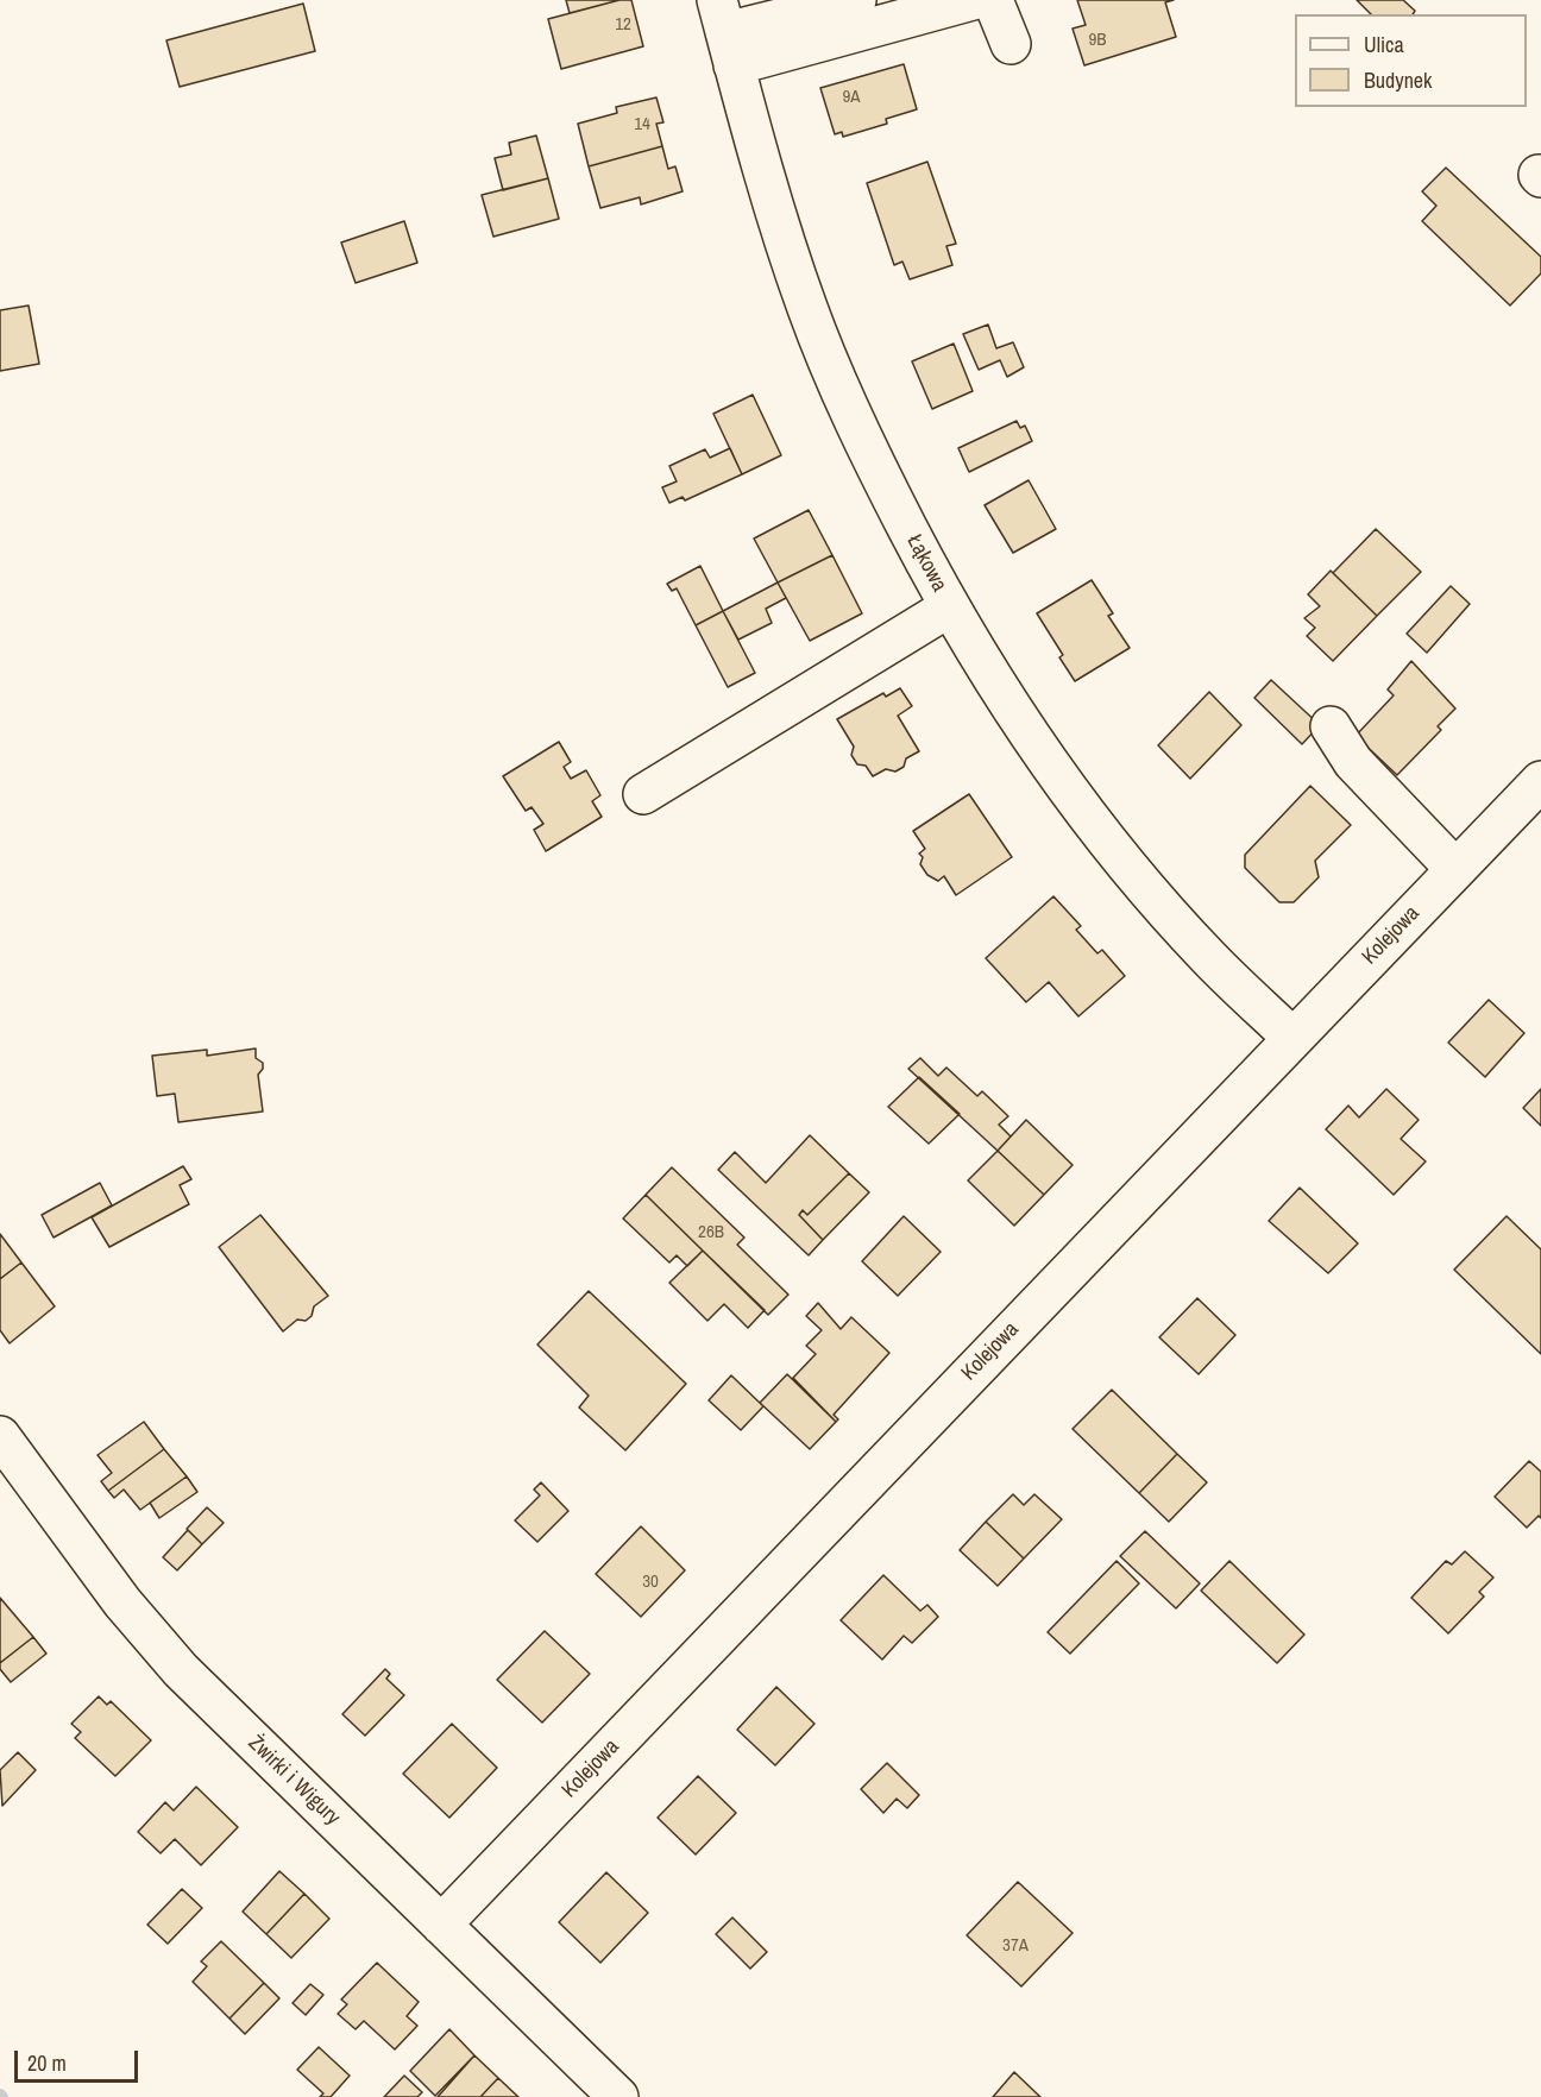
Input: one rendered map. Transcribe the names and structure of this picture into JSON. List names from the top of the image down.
{
  "streets": {
    "street": ["Łąkowa", "Kolejowa", "Żwirki i Wigury"]
  },
  "crossings": [
    ["Łąkowa", "Kolejowa"],
    ["Kolejowa", "Żwirki i Wigury"]
  ],
  "house_numbers": [
    "12",
    "9B",
    "9A",
    "14",
    "26B",
    "30",
    "37A"
  ],
  "legend": ["Ulica", "Budynek"],
  "scale_bar": "20 m"
}
